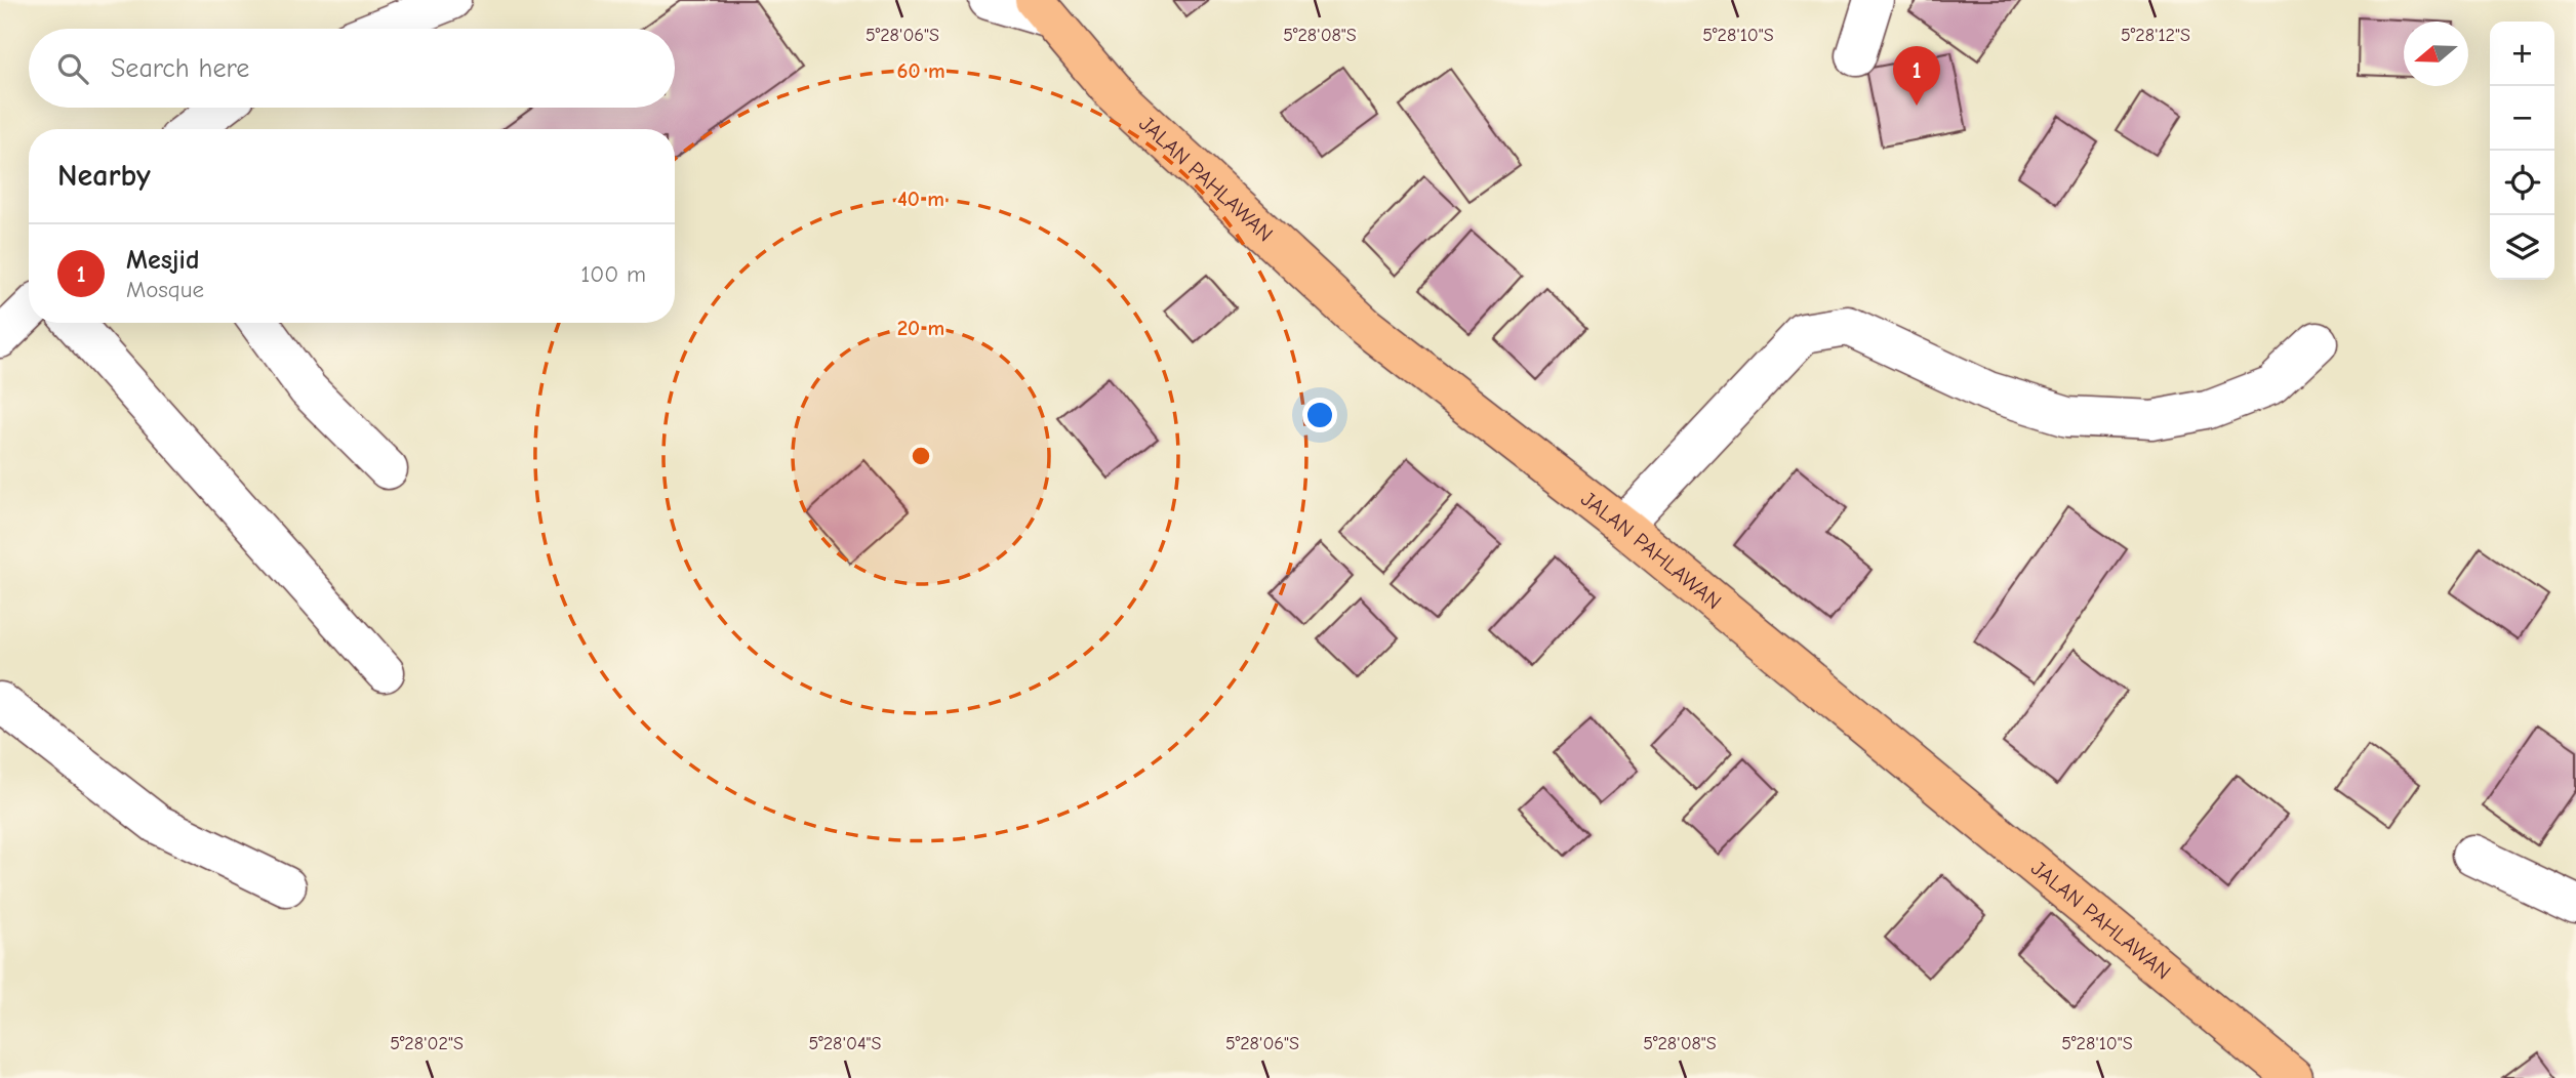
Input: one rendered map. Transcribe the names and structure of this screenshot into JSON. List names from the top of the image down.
{
  "streets": {
    "highway": ["JALAN PAHLAWAN"]
  },
  "north": "left",
  "page": {
    "map_buttons": ["+", "−"],
    "search": "Search here",
    "pins": "1",
    "heading": "Nearby",
    "list": [
      {
        "mark": "1",
        "name": "Mesjid",
        "note": "Mosque",
        "value": "100 m"
      }
    ]
  },
  "coordinates": [
    "5°28'06\"S",
    "5°28'08\"S",
    "5°28'10\"S",
    "5°28'12\"S",
    "5°28'02\"S",
    "5°28'04\"S"
  ],
  "rings": ["60 m", "40 m", "20 m"]
}
